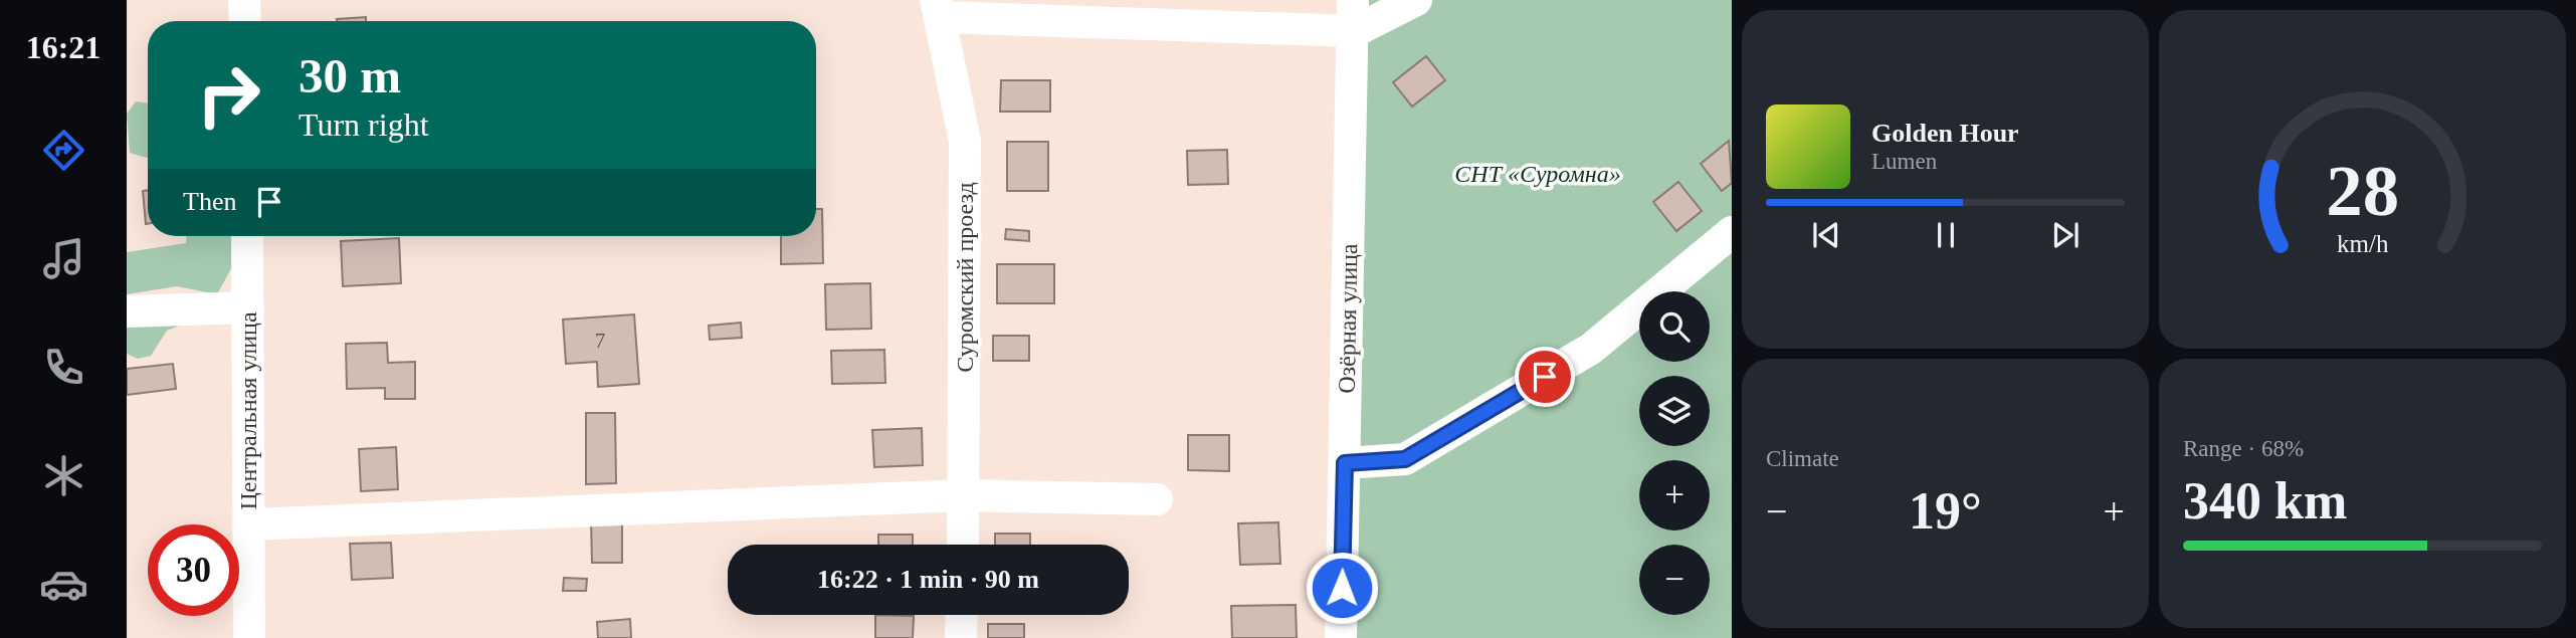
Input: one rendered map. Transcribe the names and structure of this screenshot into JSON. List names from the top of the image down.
{
  "streets": {
    "street": ["Суромский проезд", "Озёрная улица", "Центральная улица"]
  },
  "parks": ["СНТ «Суромна»"],
  "house_numbers": ["7"],
  "page": {
    "tabs": "16:21",
    "turn": ["30 m", "Turn right"],
    "song": ["Golden Hour", "Lumen"],
    "then": "Then",
    "map_buttons": ["+", "−"],
    "tile": [
      "Climate",
      ["Range · 68%", "340 km"]
    ],
    "heat": ["−", "19°", "+"],
    "limit": "30",
    "trip": "16:22 · 1 min · 90 m",
    "gauge": ["28", "km/h"]
  }
}
